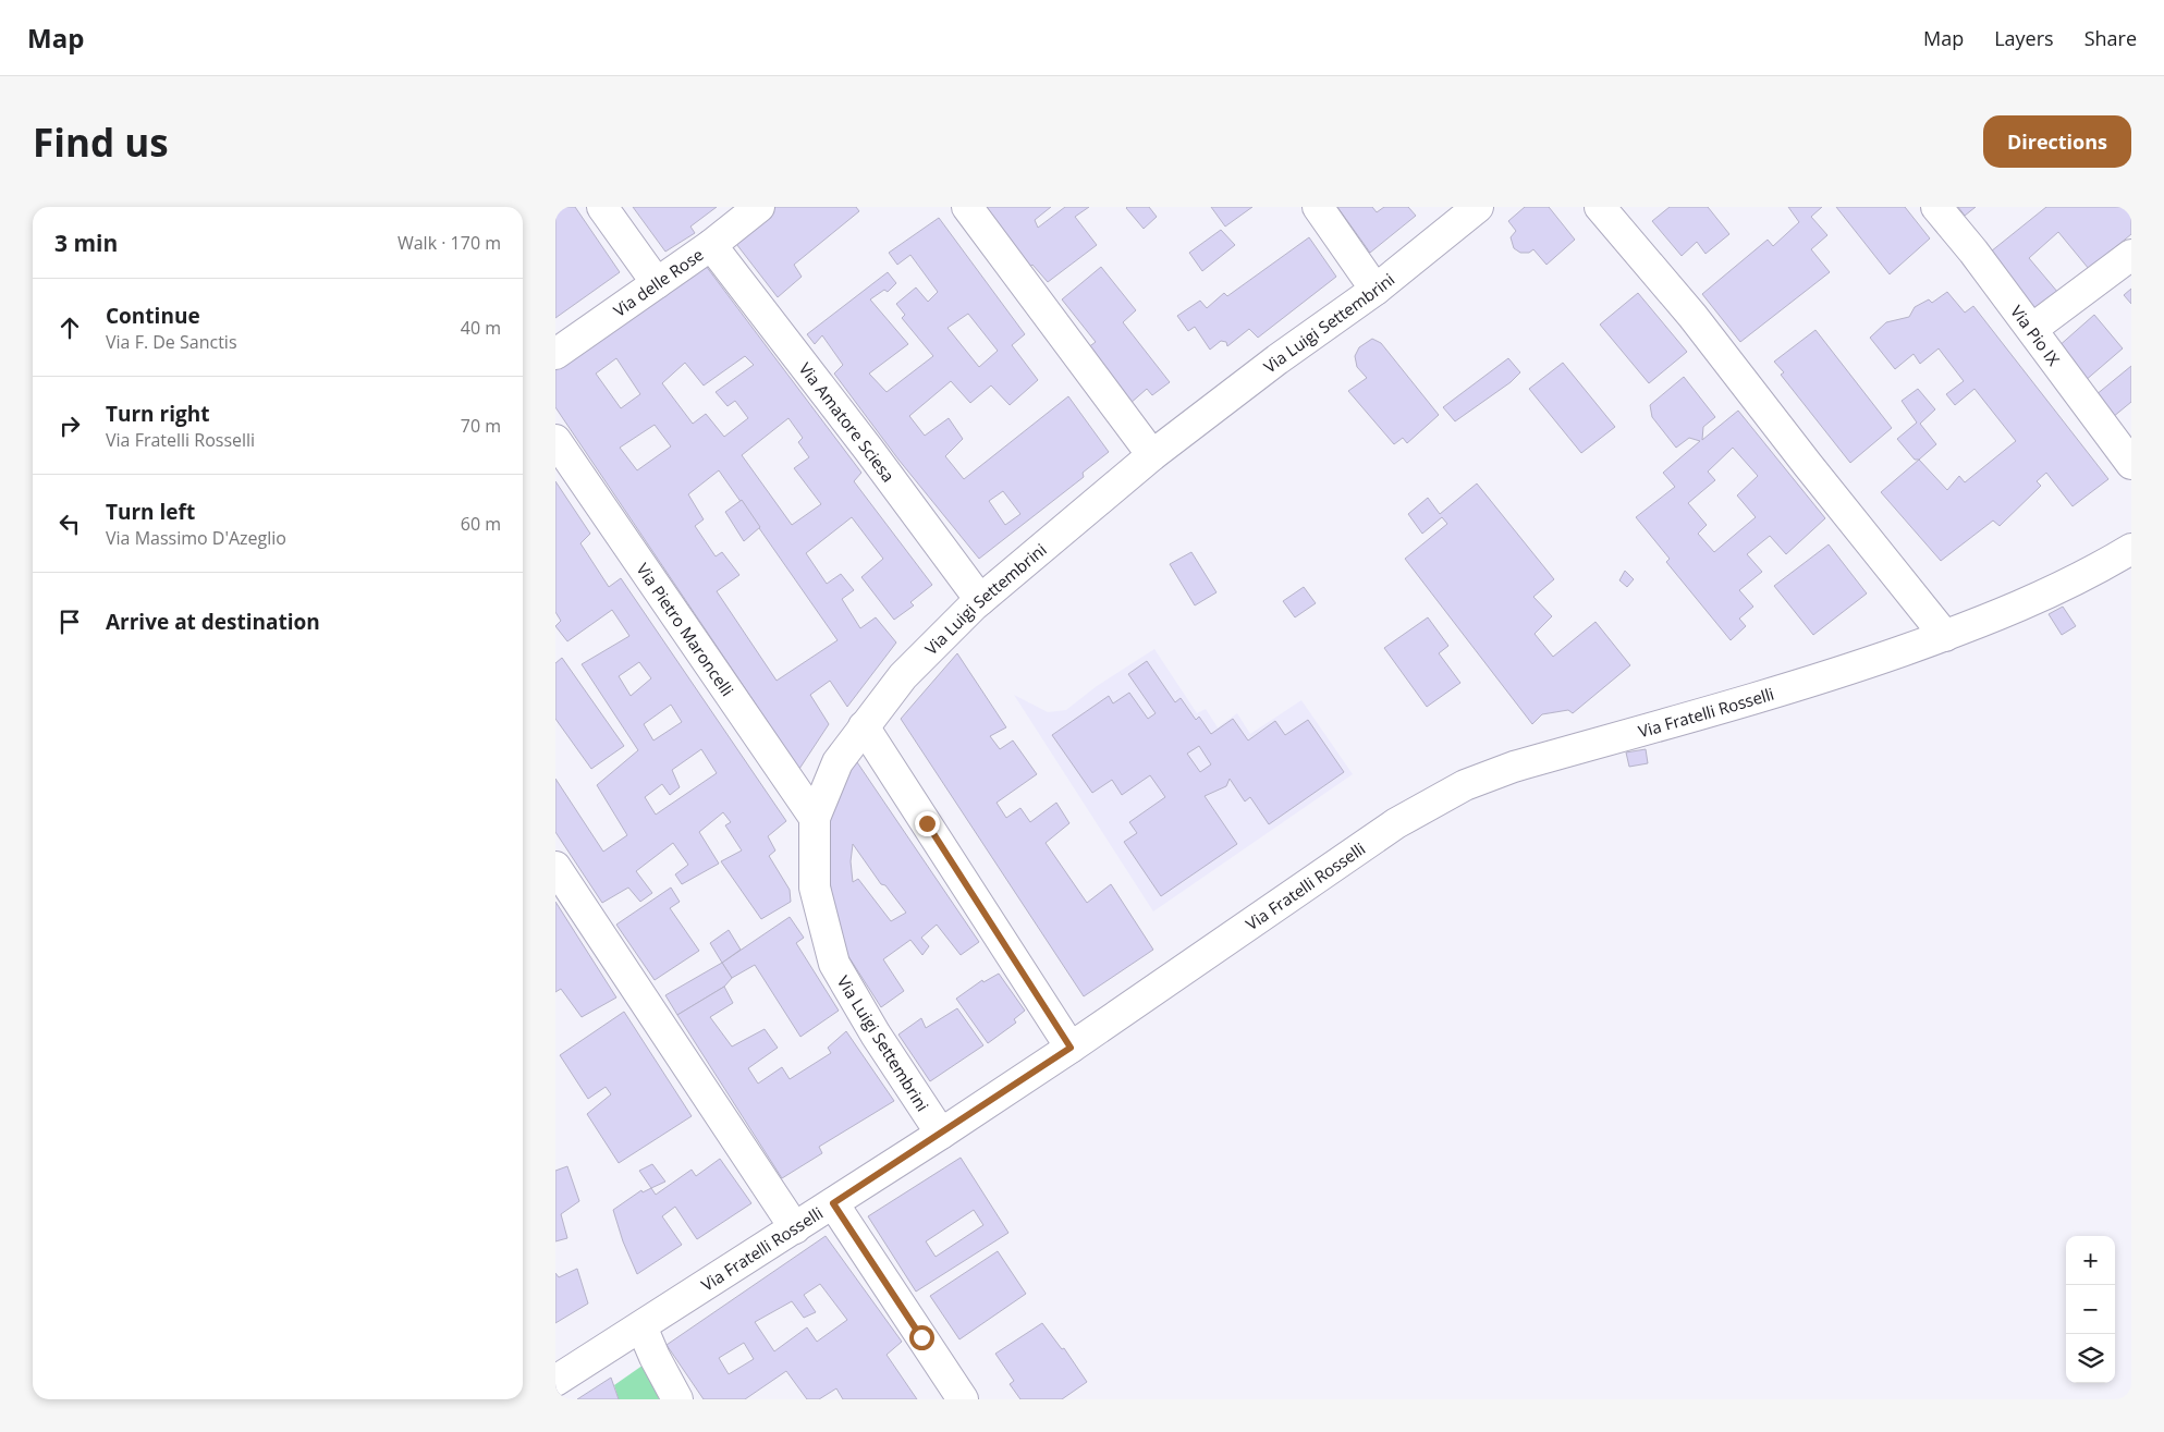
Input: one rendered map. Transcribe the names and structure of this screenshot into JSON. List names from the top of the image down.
{
  "streets": {
    "street": [
      "Via delle Rose",
      "Via Luigi Settembrini",
      "Via Pio IX",
      "Via Amatore Sciesa",
      "Via Pietro Maroncelli",
      "Via Fratelli Rosselli"
    ]
  },
  "crossings": [
    ["Via delle Rose", "Via Amatore Sciesa"],
    ["Via Luigi Settembrini", "Via Amatore Sciesa"],
    ["Via Luigi Settembrini", "Via Pietro Maroncelli"],
    ["Via Luigi Settembrini", "Via Fratelli Rosselli"]
  ],
  "page": {
    "header": "Map",
    "nav": ["Map", "Layers", "Share"],
    "buttons": "Directions",
    "title": "Find us",
    "heading": ["3 min", "Walk · 170 m"],
    "list": [
      ["Continue", "Via F. De Sanctis", "40 m"],
      ["Turn right", "Via Fratelli Rosselli", "70 m"],
      ["Turn left", "Via Massimo D'Azeglio", "60 m"],
      "Arrive at destination"
    ],
    "map_buttons": ["+", "−"]
  }
}
